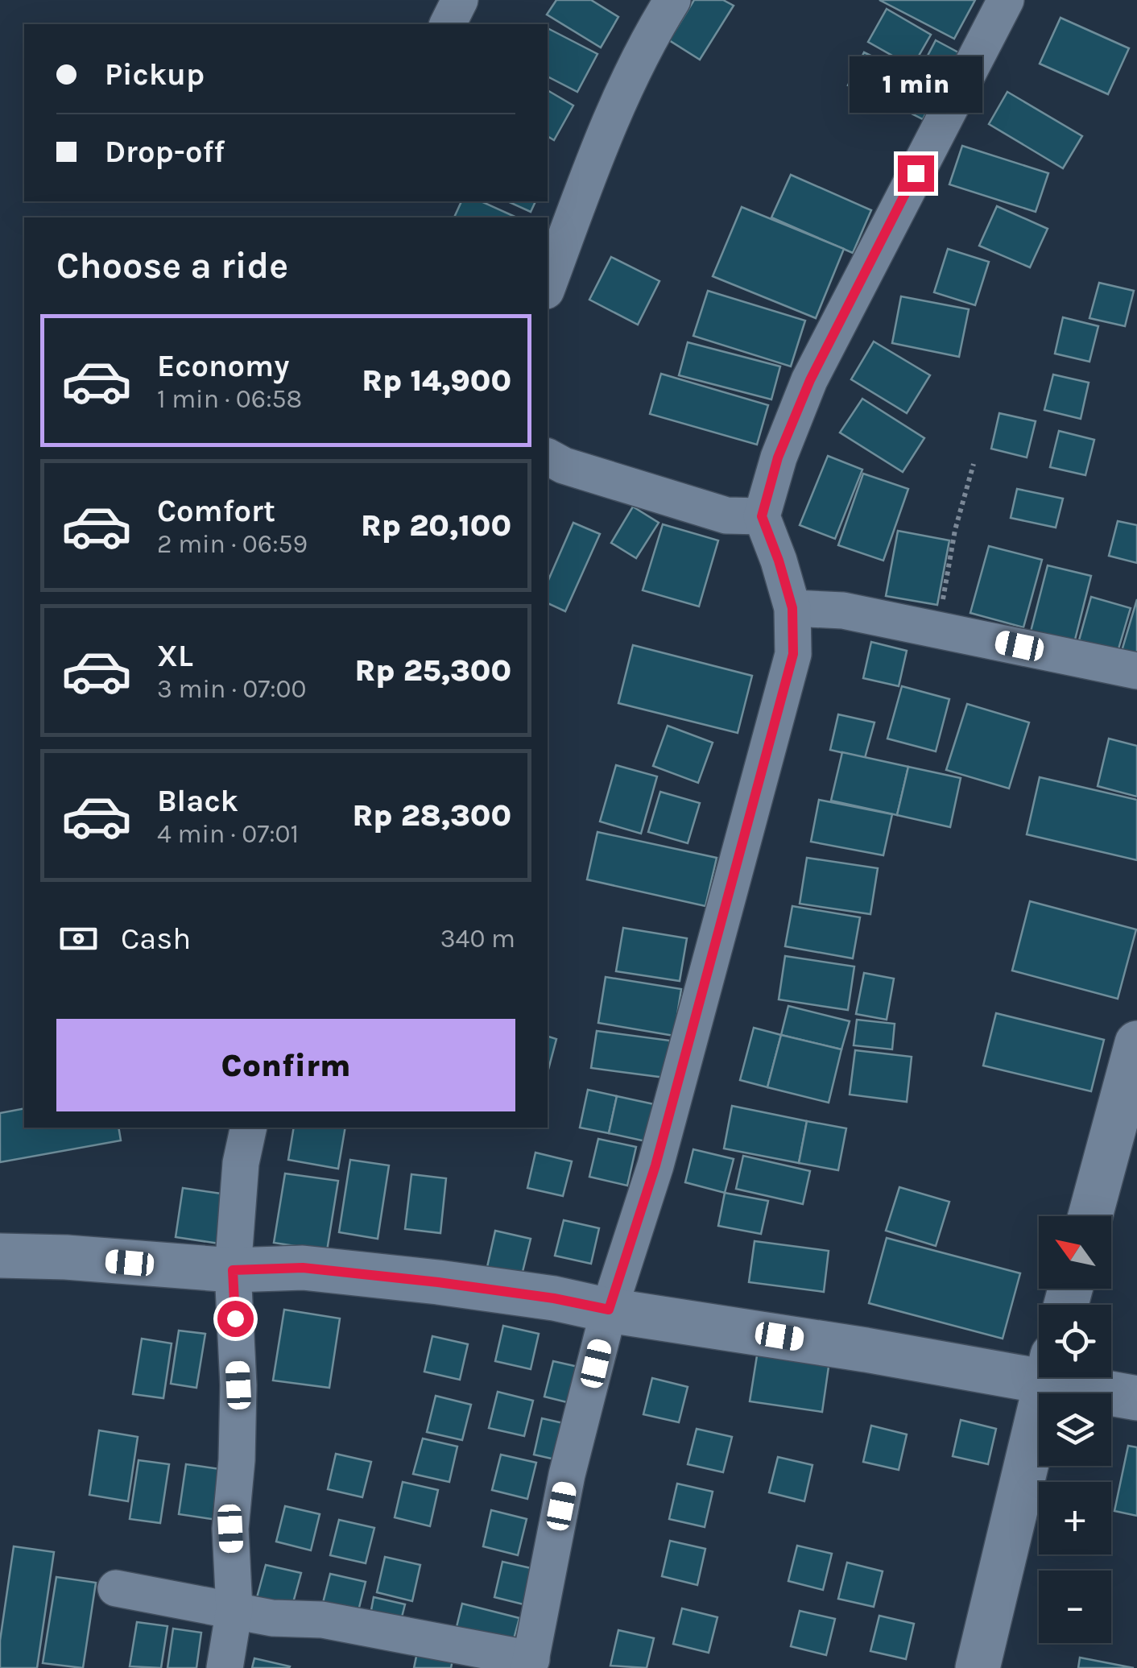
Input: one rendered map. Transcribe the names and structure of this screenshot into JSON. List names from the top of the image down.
{
  "north": "top left",
  "page": {
    "banner": ["Pickup", "Drop-off"],
    "bubble": "1 min",
    "heading": "Choose a ride",
    "list": [
      {
        "name": "Economy",
        "note": "1 min · 06:58",
        "value": "Rp 14,900"
      },
      {
        "name": "Comfort",
        "note": "2 min · 06:59",
        "value": "Rp 20,100"
      },
      {
        "name": "XL",
        "note": "3 min · 07:00",
        "value": "Rp 25,300"
      },
      {
        "name": "Black",
        "note": "4 min · 07:01",
        "value": "Rp 28,300"
      }
    ],
    "pay": ["Cash", "340 m"],
    "buttons": "Confirm",
    "map_buttons": ["+", "−"]
  }
}
